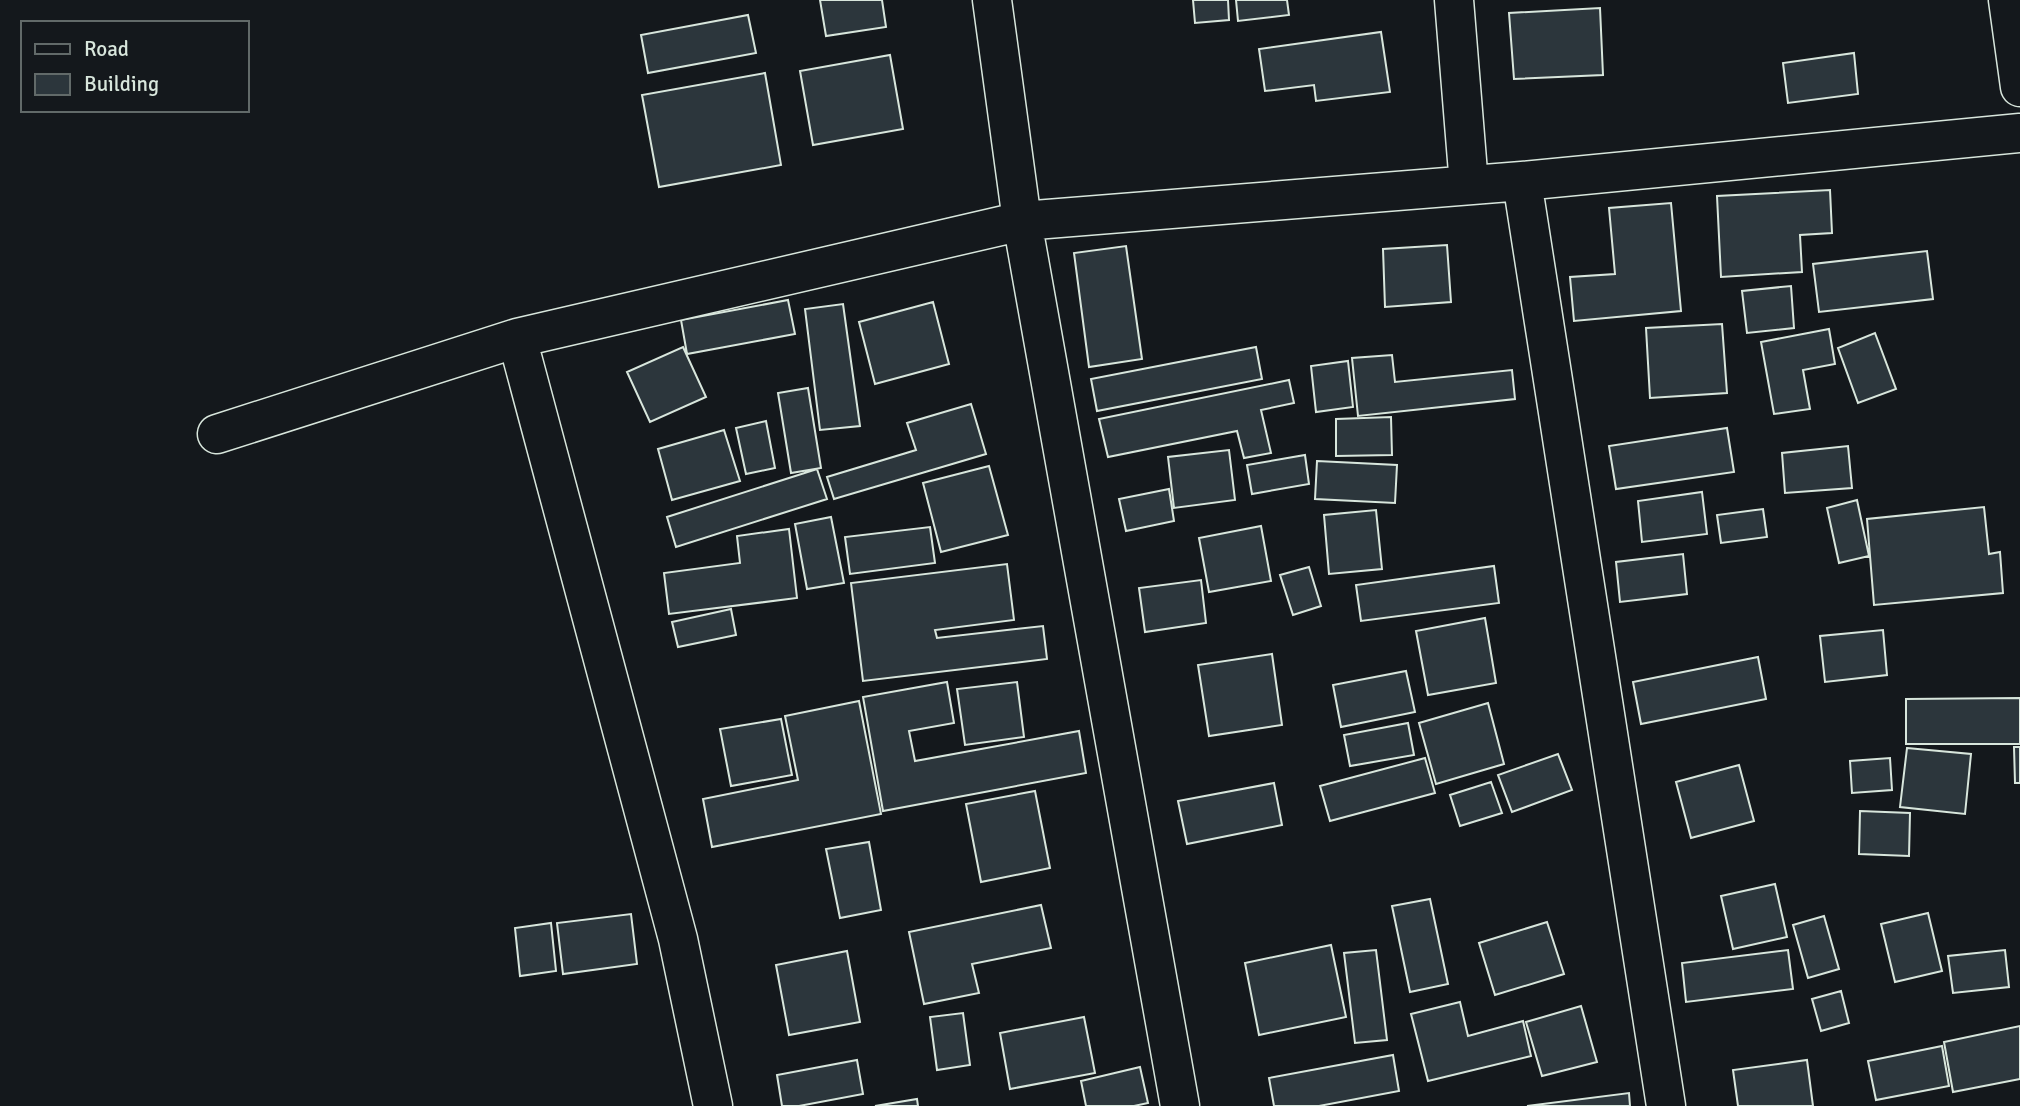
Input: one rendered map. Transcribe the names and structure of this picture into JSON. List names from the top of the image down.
{
  "legend": ["Road", "Building"]
}
